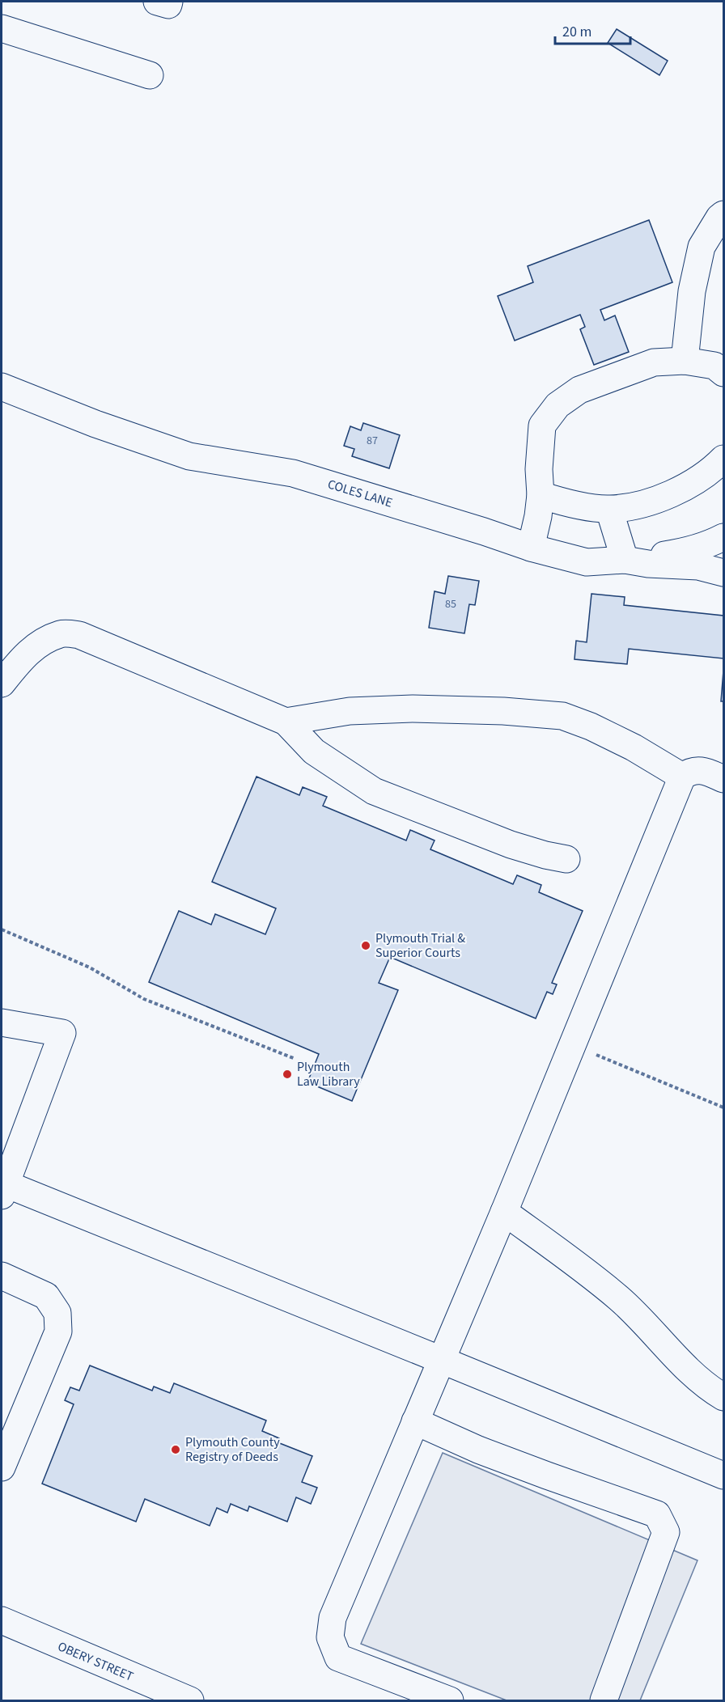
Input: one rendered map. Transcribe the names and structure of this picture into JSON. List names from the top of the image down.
{
  "streets": {
    "street": ["COLES LANE", "OBERY STREET"]
  },
  "places": ["Plymouth Trial & Superior Courts", "Plymouth Law Library", "Plymouth County Registry of Deeds"],
  "house_numbers": ["87", "85"],
  "scale_bar": "20 m"
}
